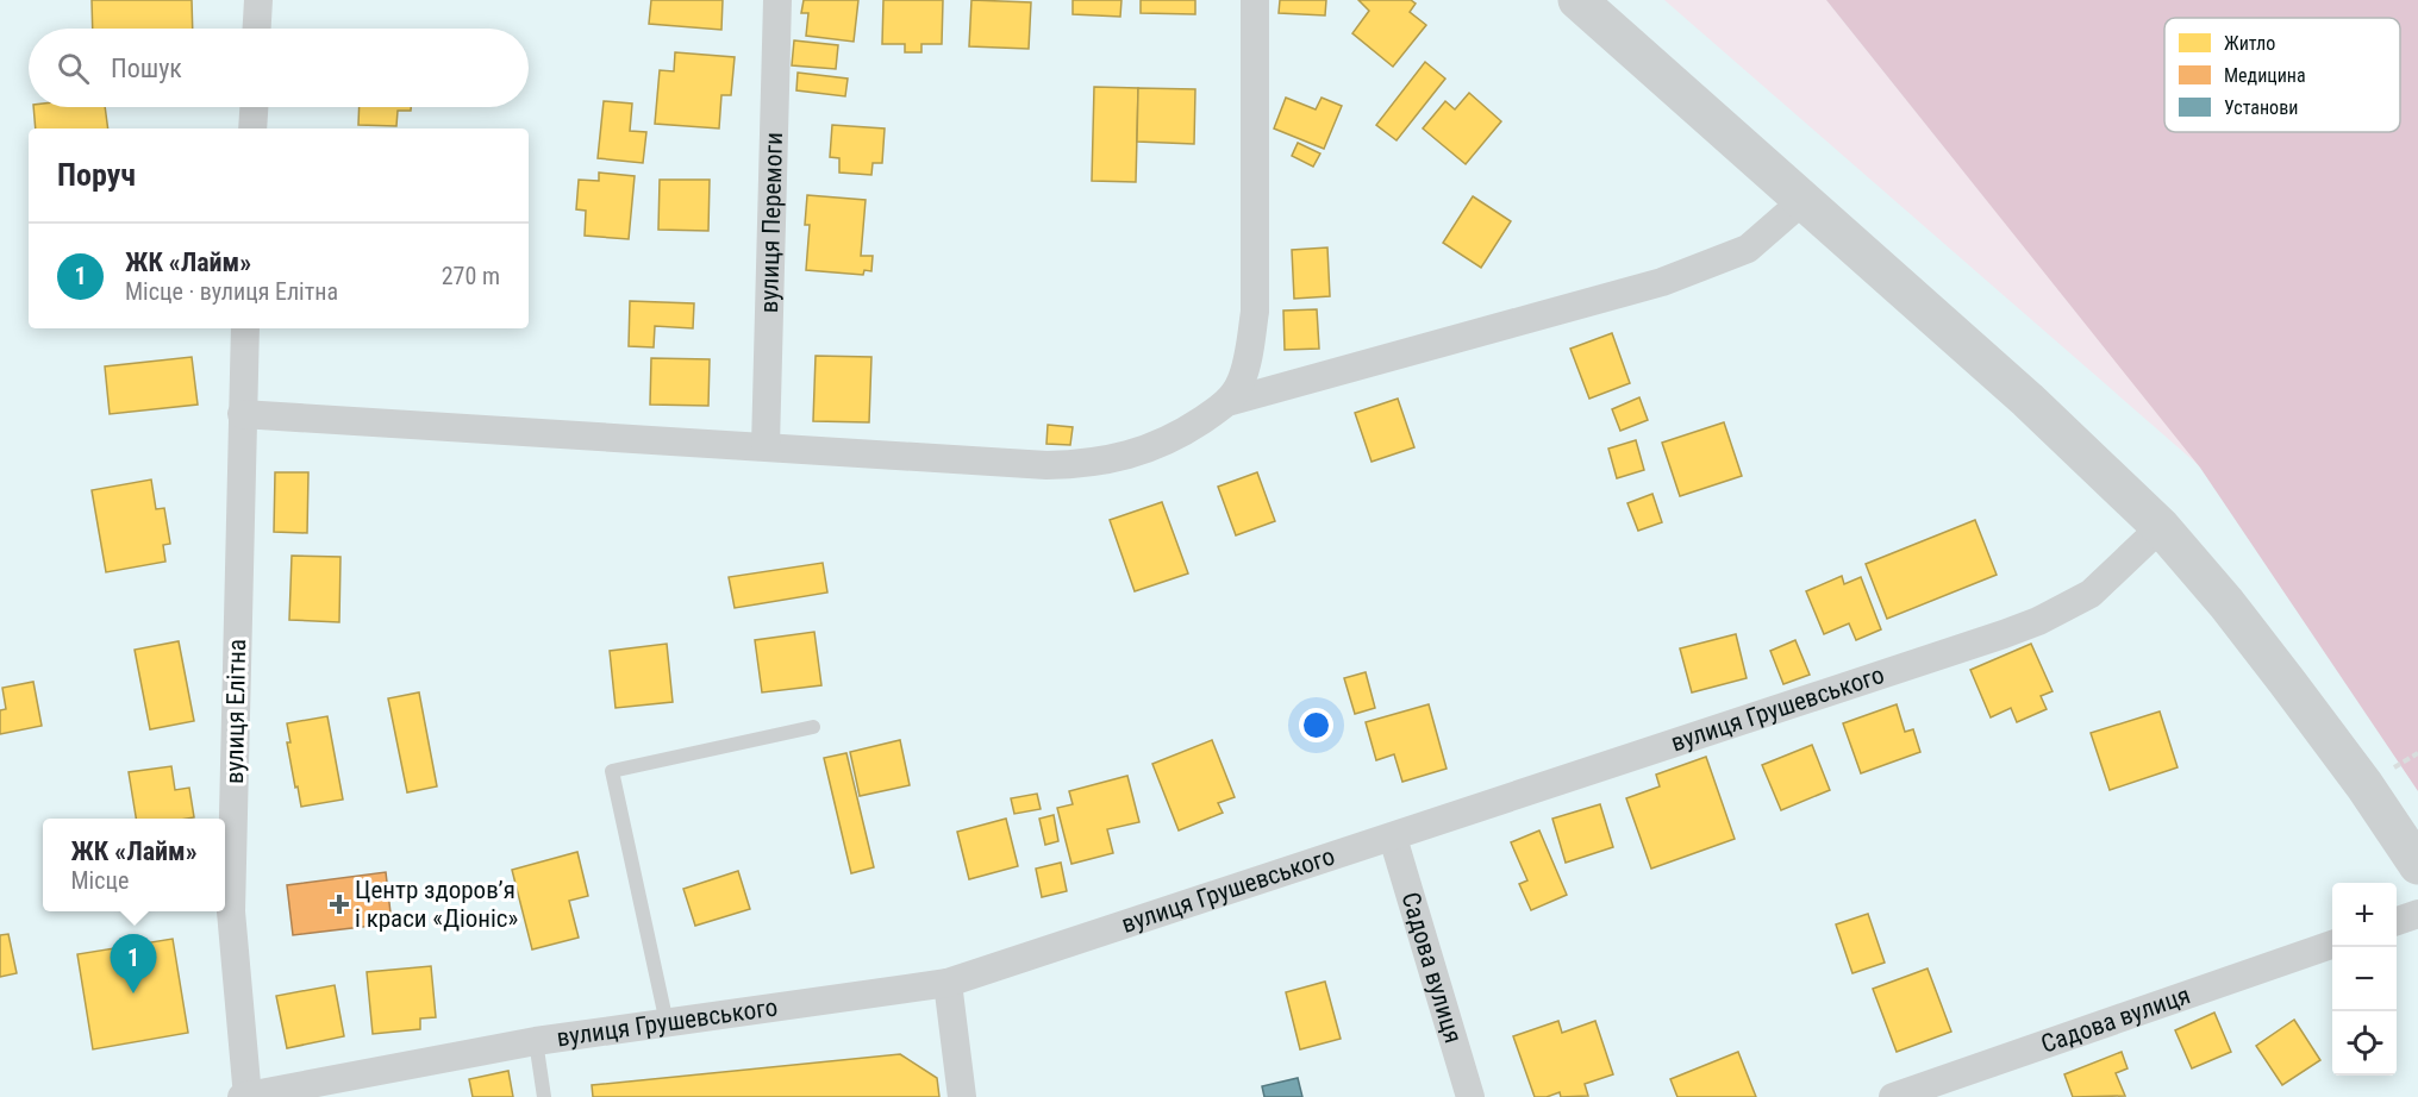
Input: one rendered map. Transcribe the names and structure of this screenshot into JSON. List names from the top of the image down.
{
  "streets": {
    "street": [
      "вулиця Перемоги",
      "вулиця Грушевського",
      "вулиця Елітна",
      "Садова вулиця"
    ]
  },
  "crossings": [
    ["вулиця Грушевського", "вулиця Елітна"],
    ["вулиця Грушевського", "Садова вулиця"]
  ],
  "places": {
    "health": ["Центр здоровʼя і краси «Діоніс»"]
  },
  "legend": ["Житло", "Медицина", "Установи"],
  "page": {
    "search": "Пошук",
    "heading": "Поруч",
    "list": [
      {
        "mark": "1",
        "name": "ЖК «Лайм»",
        "note": "Місце · вулиця Елітна",
        "value": "270 m"
      }
    ],
    "popup": ["ЖК «Лайм»", "Місце"],
    "map_buttons": ["+", "−"],
    "pins": "1"
  }
}
